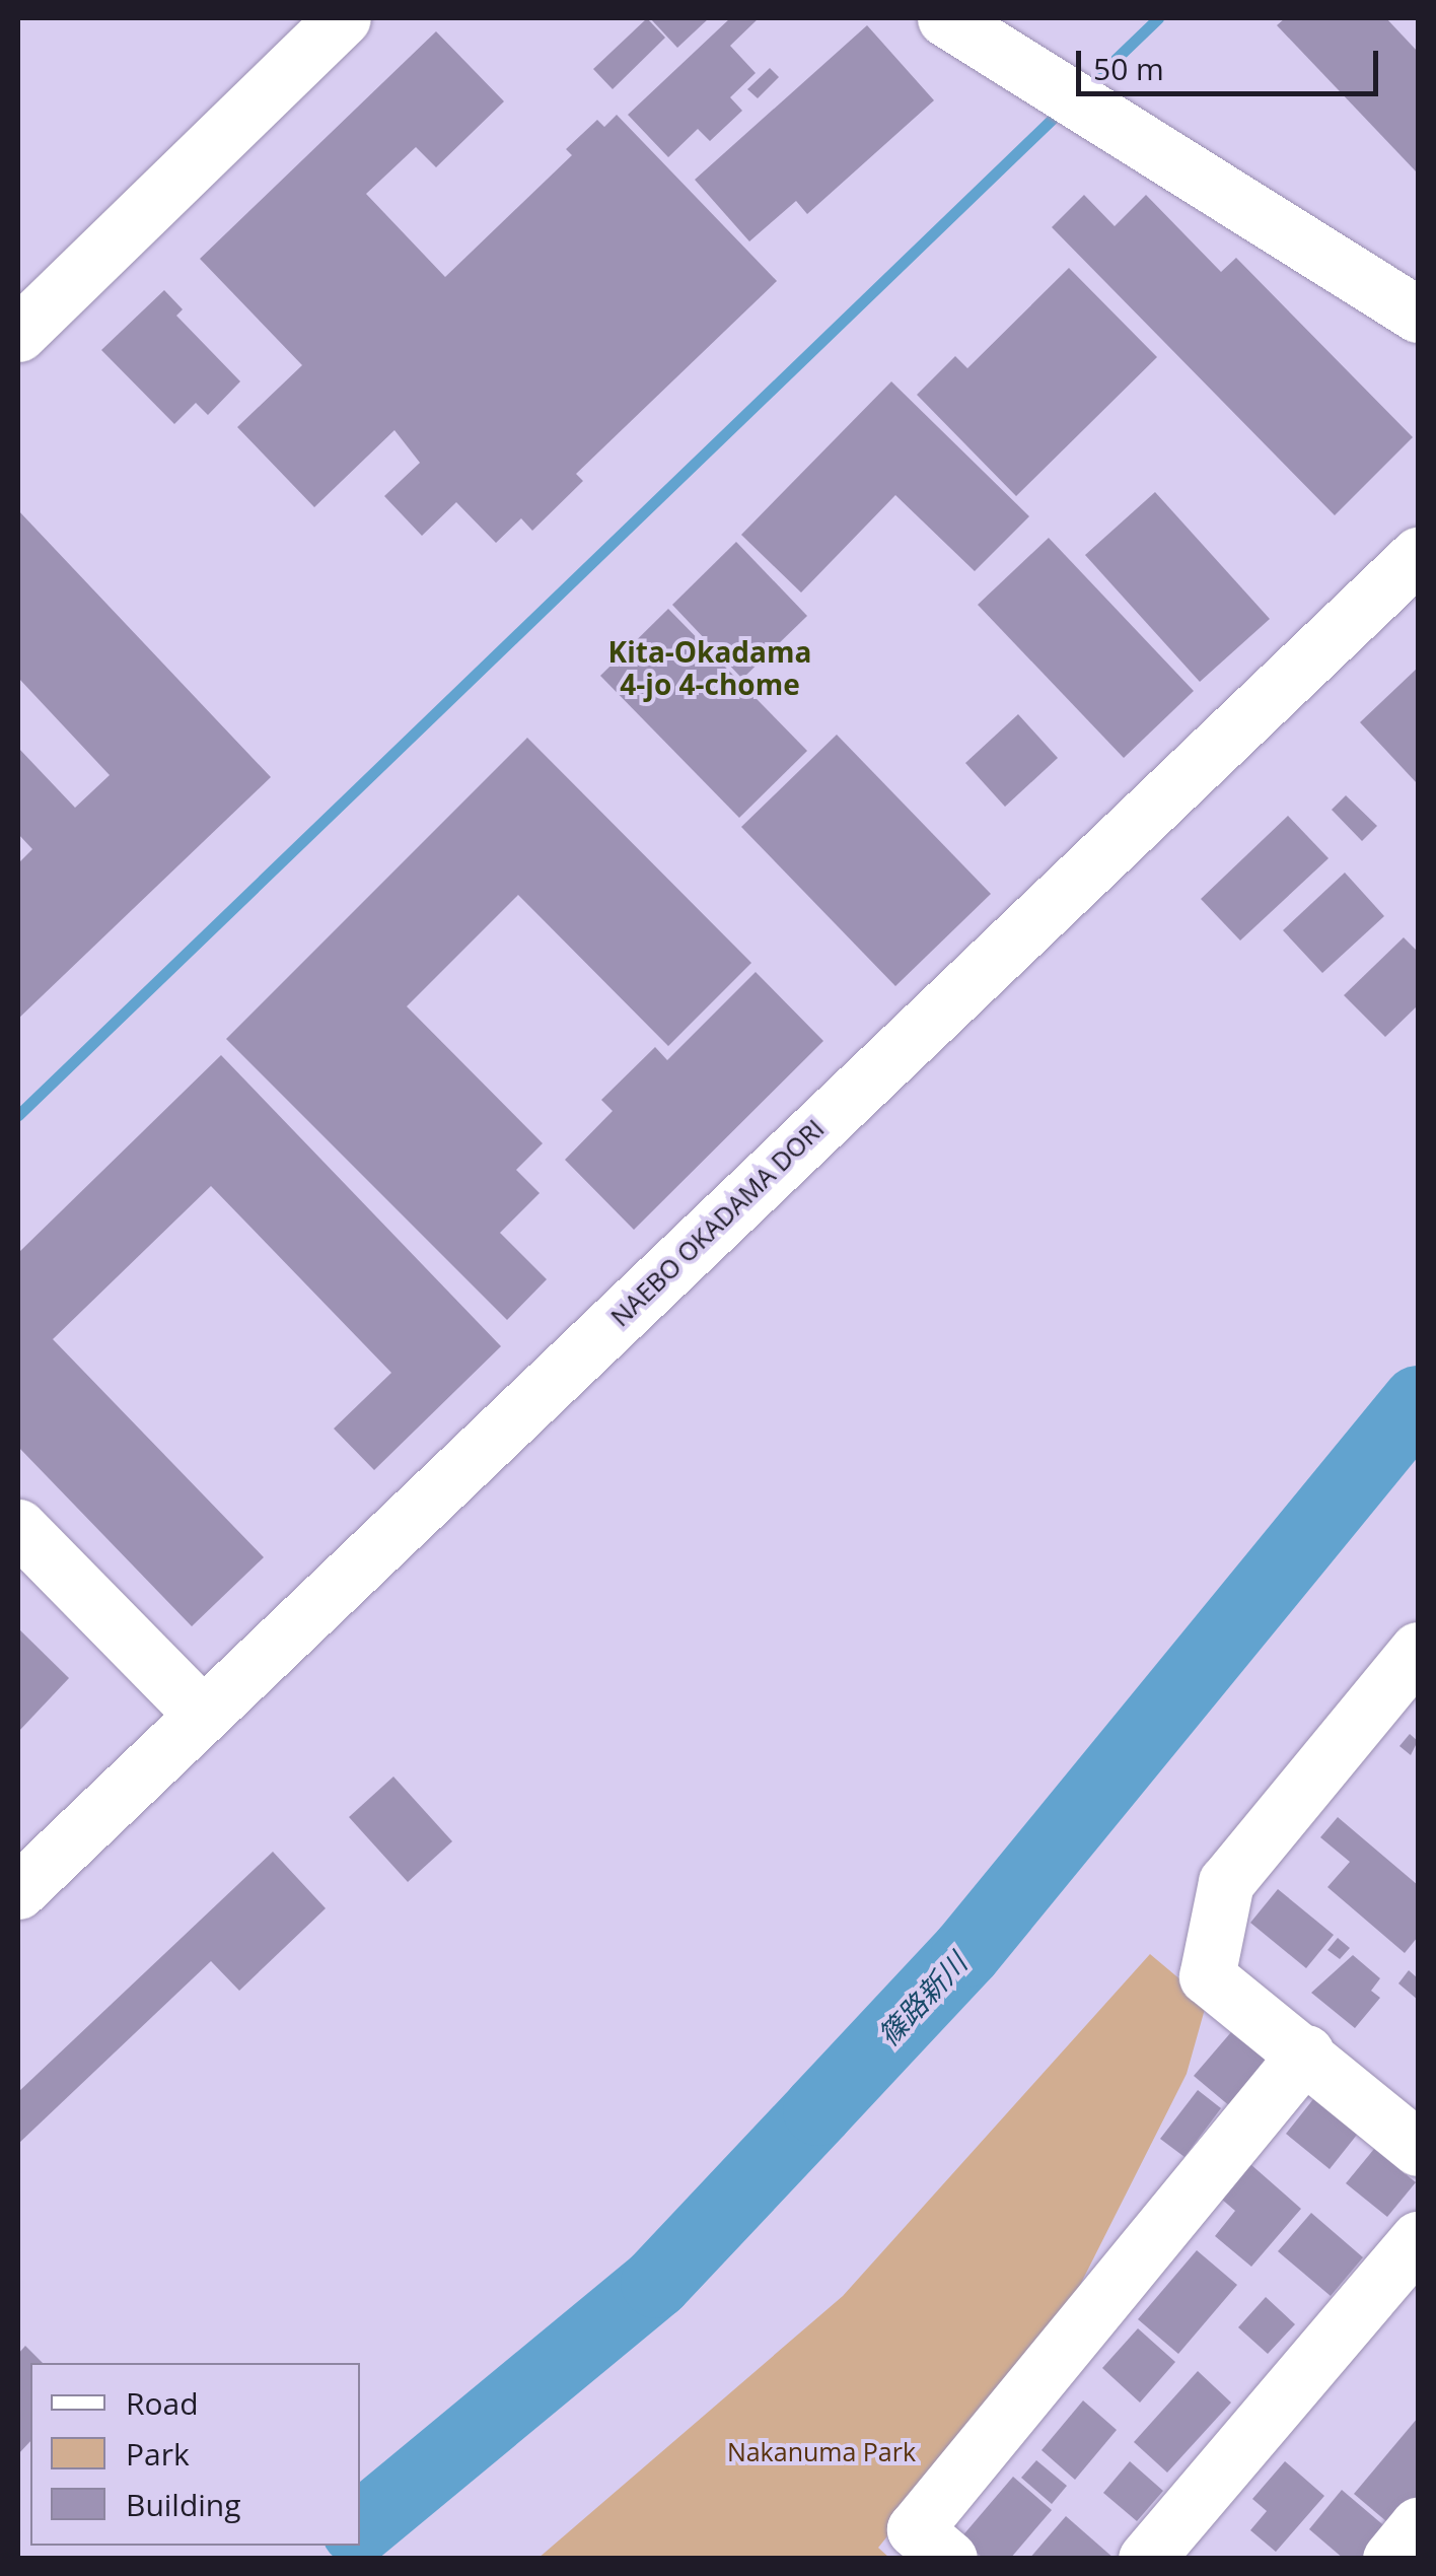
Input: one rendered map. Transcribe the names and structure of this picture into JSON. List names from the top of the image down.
{
  "streets": {
    "street": ["NAEBO OKADAMA DORI"]
  },
  "districts": ["Kita-Okadama 4-jo 4-chome"],
  "water": ["篠路新川"],
  "parks": ["Nakanuma Park"],
  "legend": ["Road", "Park", "Building"],
  "scale_bar": "50 m"
}
